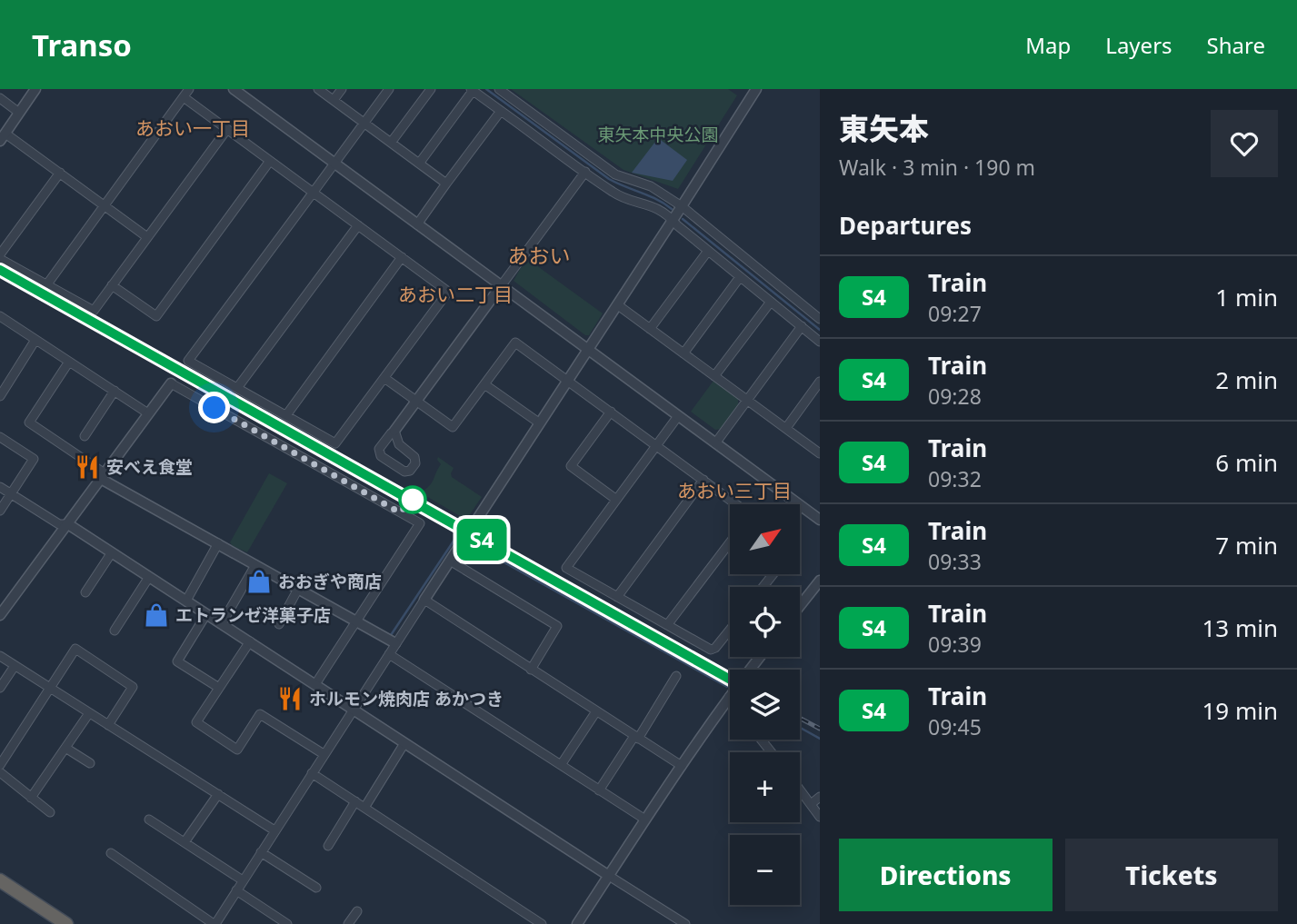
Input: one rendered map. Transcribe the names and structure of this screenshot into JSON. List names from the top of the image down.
{
  "districts": [
    "あおい一丁目",
    "あおい",
    "あおい二丁目",
    "あおい三丁目"
  ],
  "parks": ["東矢本中央公園"],
  "places": {
    "restaurant": ["安べえ食堂", "ホルモン焼肉店 あかつき"],
    "shop": ["おおぎや商店", "エトランゼ洋菓子店"]
  },
  "north": "top right",
  "page": {
    "header": "Transo",
    "nav": ["Map", "Layers", "Share"],
    "on_map": "S4",
    "heading": [
      ["東矢本", "Walk · 3 min · 190 m"],
      "Departures"
    ],
    "list": [
      {
        "mark": "S4",
        "name": "Train",
        "note": "09:27",
        "value": "1 min"
      },
      {
        "mark": "S4",
        "name": "Train",
        "note": "09:28",
        "value": "2 min"
      },
      {
        "mark": "S4",
        "name": "Train",
        "note": "09:32",
        "value": "6 min"
      },
      {
        "mark": "S4",
        "name": "Train",
        "note": "09:33",
        "value": "7 min"
      },
      {
        "mark": "S4",
        "name": "Train",
        "note": "09:39",
        "value": "13 min"
      },
      {
        "mark": "S4",
        "name": "Train",
        "note": "09:45",
        "value": "19 min"
      }
    ],
    "map_buttons": ["+", "−"],
    "buttons": ["Directions", "Tickets"]
  }
}
